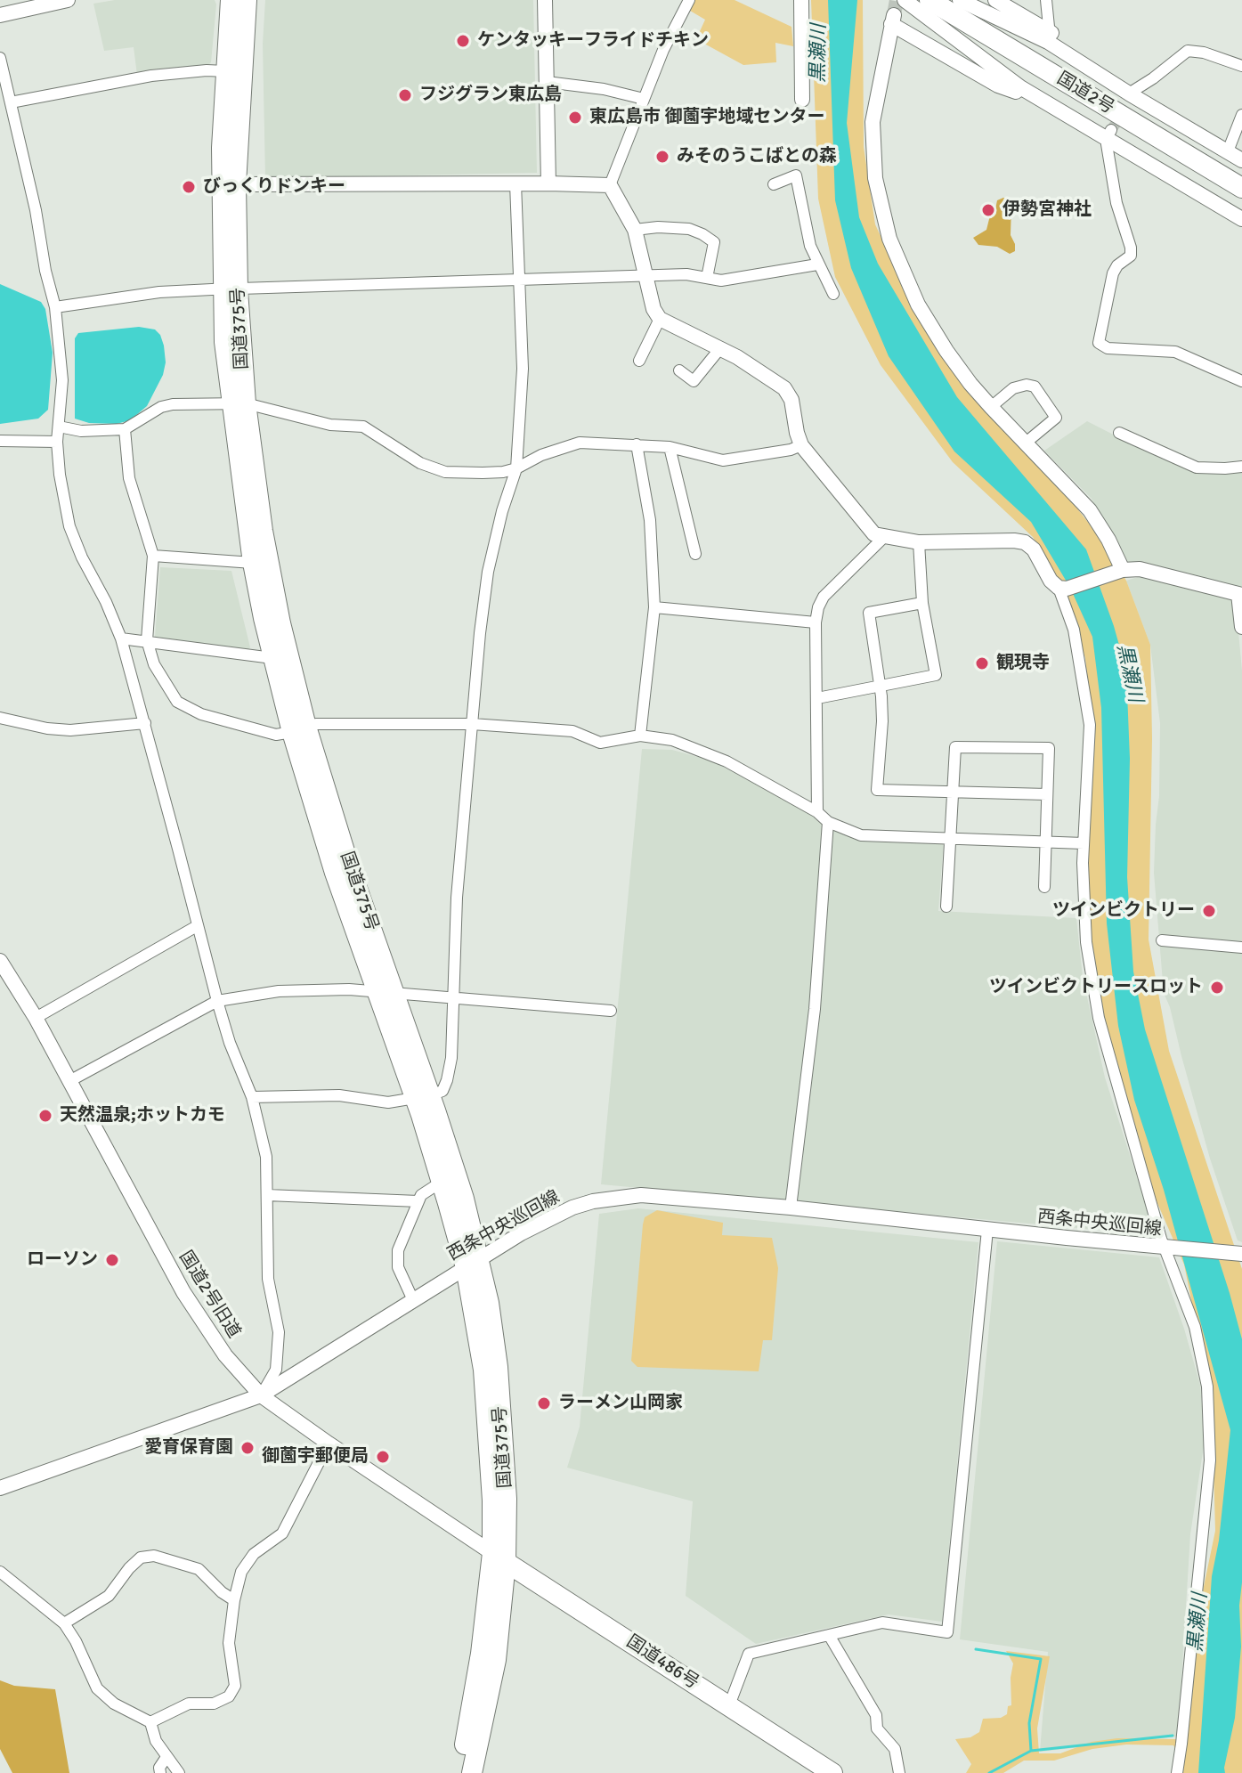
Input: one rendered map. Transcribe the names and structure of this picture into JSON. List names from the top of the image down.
{
  "streets": {
    "highway": ["国道2号", "国道375号", "国道486号"],
    "street": ["西条中央巡回線", "国道2号旧道"]
  },
  "crossings": [
    ["国道375号", "西条中央巡回線"],
    ["国道375号", "国道2号旧道"],
    ["国道375号", "国道486号"],
    ["西条中央巡回線", "国道2号旧道"],
    ["国道2号旧道", "国道486号"]
  ],
  "water": ["黒瀬川"],
  "places": [
    "ケンタッキーフライドチキン",
    "フジグラン東広島",
    "東広島市 御薗宇地域センター",
    "みそのうこばとの森",
    "びっくりドンキー",
    "伊勢宮神社",
    "観現寺",
    "ツインビクトリー",
    "ツインビクトリースロット",
    "天然温泉;ホットカモ",
    "ローソン",
    "ラーメン山岡家",
    "愛育保育園",
    "御薗宇郵便局"
  ]
}
